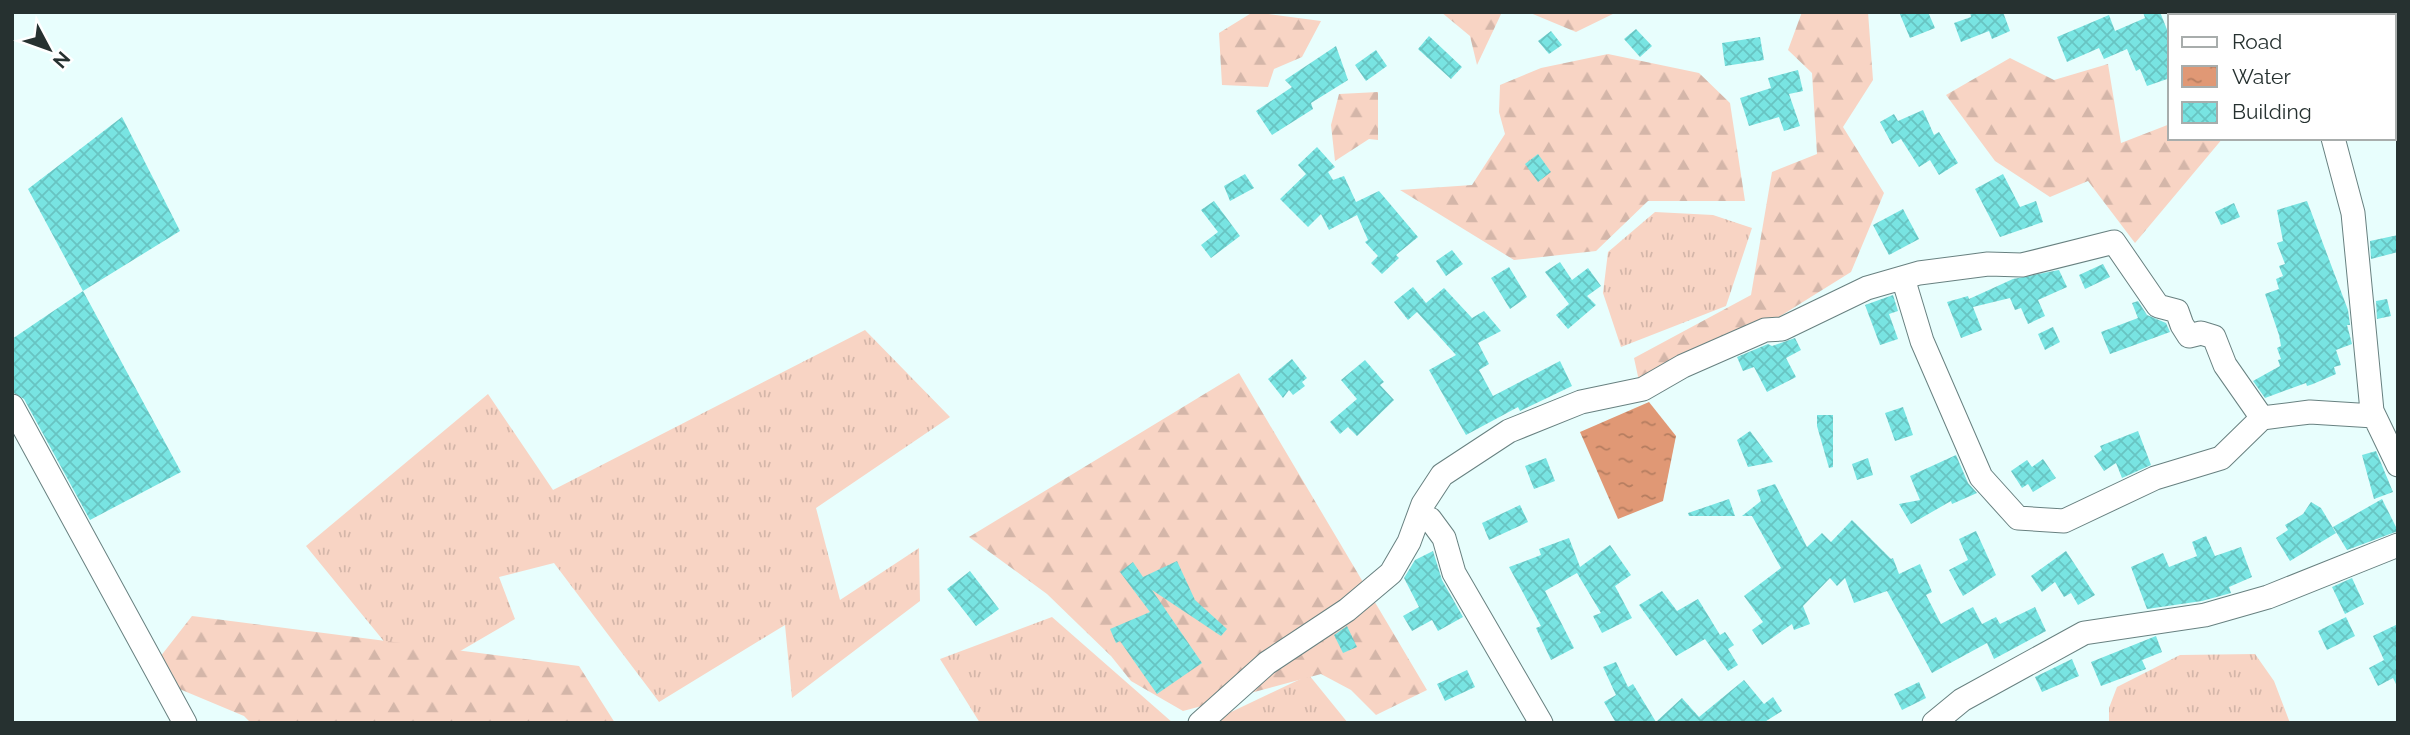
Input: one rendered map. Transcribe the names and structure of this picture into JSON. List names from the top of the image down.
{
  "legend": ["Road", "Water", "Building"],
  "north": "bottom right"
}
